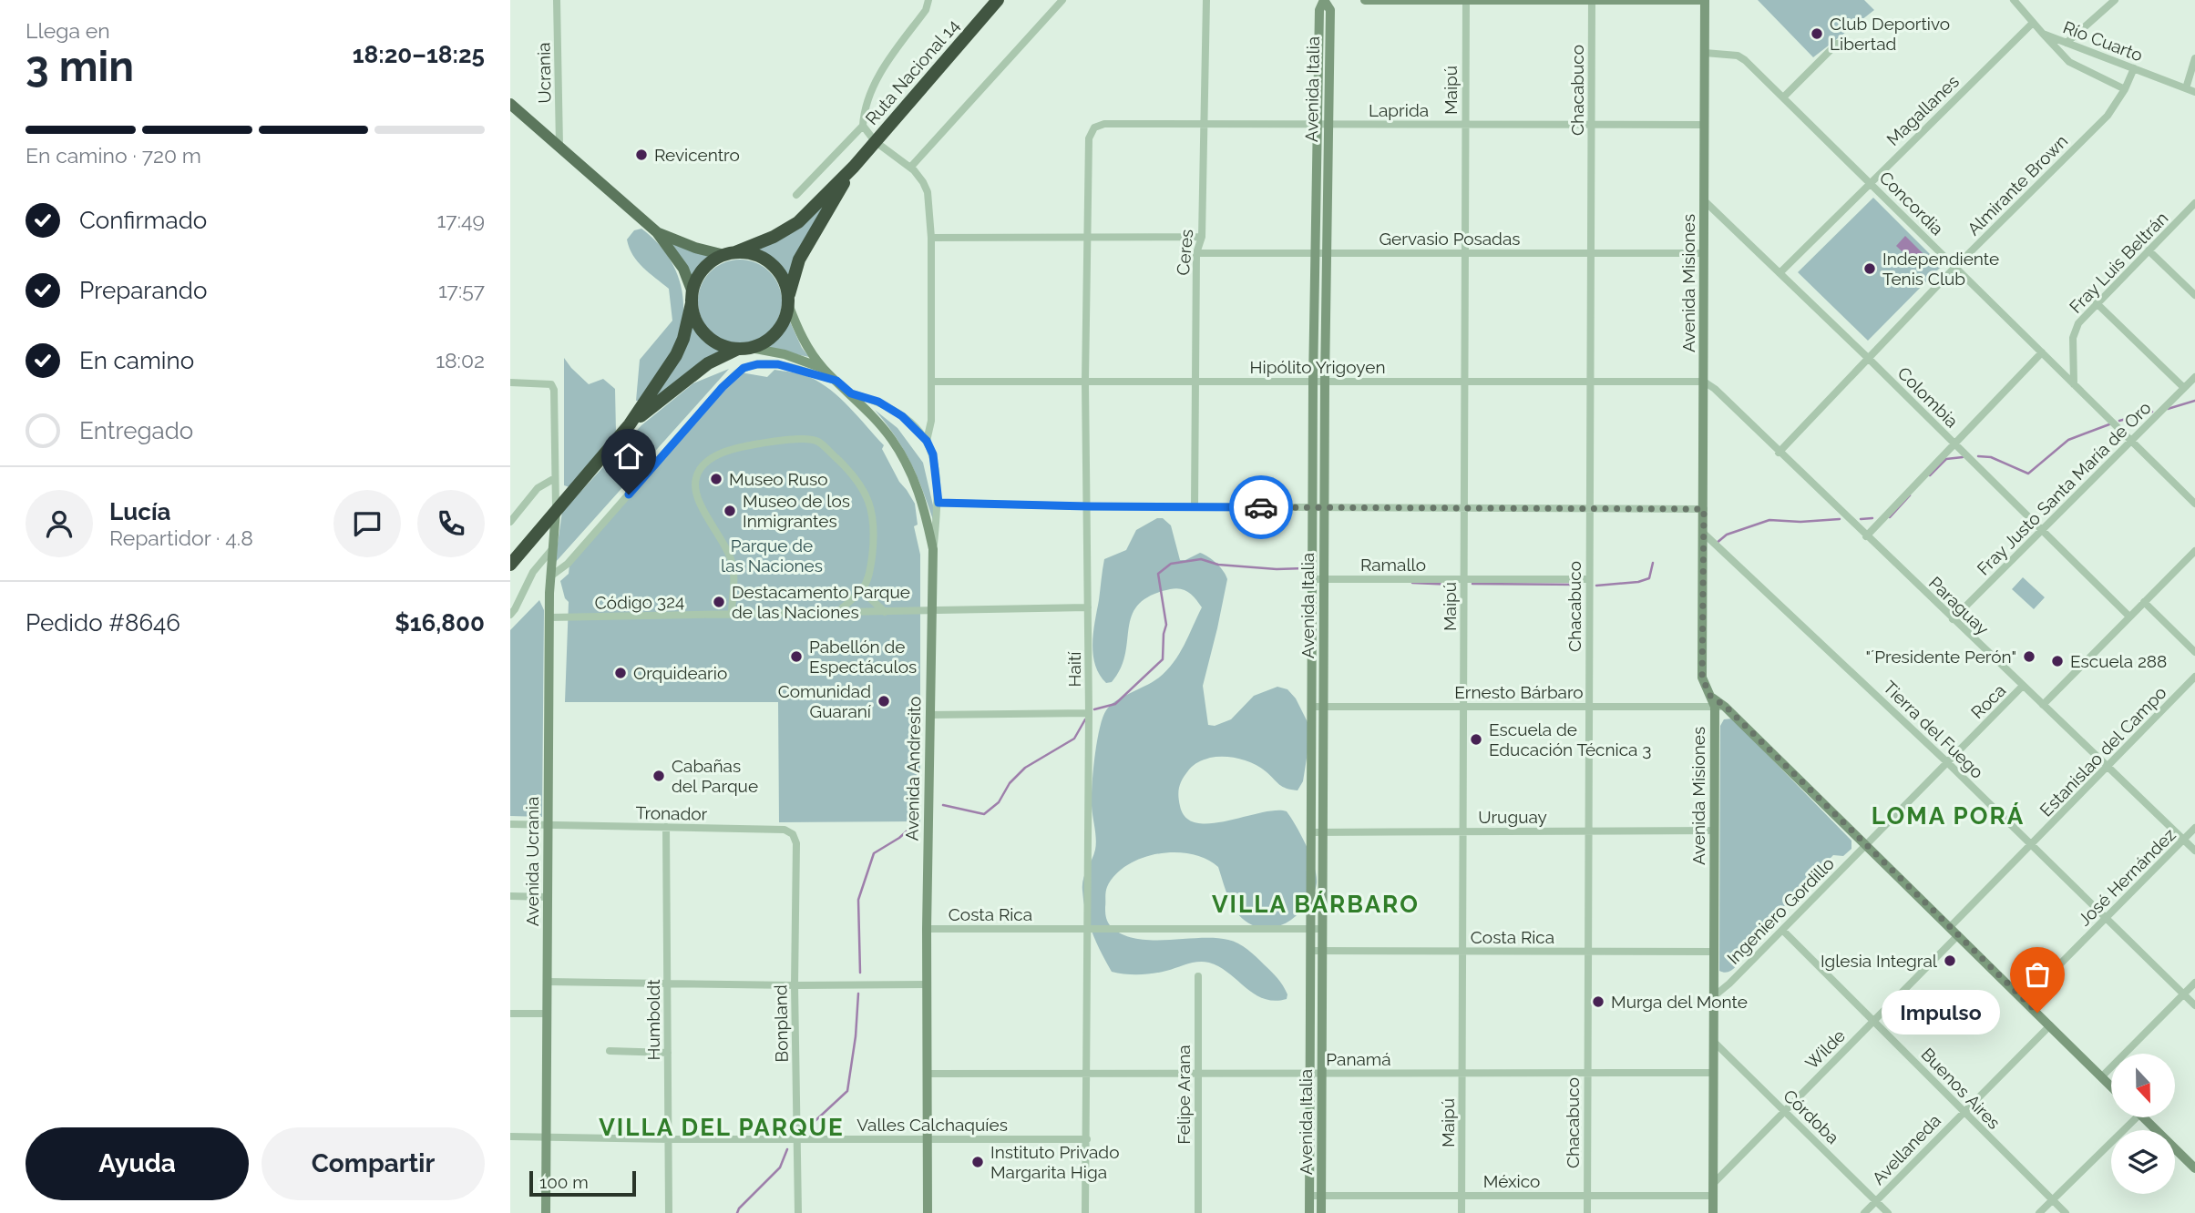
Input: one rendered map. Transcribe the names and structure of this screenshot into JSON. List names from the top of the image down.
{
  "streets": {
    "highway": ["Ruta Nacional 14"],
    "main road": [
      "Avenida Italia",
      "Avenida Misiones",
      "Avenida Andresito",
      "Avenida Ucrania"
    ],
    "street": [
      "Río Cuarto",
      "Ucrania",
      "Maipú",
      "Chacabuco",
      "Laprida",
      "Magallanes",
      "Almirante Brown",
      "Concordia",
      "Gervasio Posadas",
      "Ceres",
      "Fray Luis Beltrán",
      "Hipólito Yrigoyen",
      "Colombia",
      "Fray Justo Santa María de Oro",
      "Ramallo",
      "Código 324",
      "Paraguay",
      "Haití",
      "Ernesto Bárbaro",
      "Roca",
      "Tierra del Fuego",
      "Estanislao del Campo",
      "Tronador",
      "Uruguay",
      "José Hernández",
      "Ingeniero Gordillo",
      "Costa Rica",
      "Humboldt",
      "Bonpland",
      "Wilde",
      "Panamá",
      "Buenos Aires",
      "Felipe Arana",
      "Córdoba",
      "Valles Calchaquíes",
      "Avellaneda",
      "México"
    ]
  },
  "crossings": [
    ["Río Cuarto", "Magallanes"],
    ["Río Cuarto", "Almirante Brown"],
    ["Ruta Nacional 14", "Avenida Andresito"],
    ["Avenida Italia", "Laprida"],
    ["Avenida Italia", "Gervasio Posadas"],
    ["Avenida Italia", "Hipólito Yrigoyen"],
    ["Avenida Italia", "Ramallo"],
    ["Avenida Italia", "Ernesto Bárbaro"],
    ["Avenida Italia", "Uruguay"],
    ["Avenida Italia", "Costa Rica"],
    ["Avenida Italia", "Panamá"],
    ["Avenida Italia", "México"],
    ["Maipú", "Laprida"],
    ["Maipú", "Gervasio Posadas"],
    ["Maipú", "Hipólito Yrigoyen"],
    ["Maipú", "Ramallo"],
    ["Maipú", "Ernesto Bárbaro"],
    ["Maipú", "Uruguay"],
    ["Maipú", "Costa Rica"],
    ["Maipú", "Panamá"],
    ["Maipú", "México"],
    ["Chacabuco", "Laprida"],
    ["Chacabuco", "Gervasio Posadas"],
    ["Chacabuco", "Hipólito Yrigoyen"],
    ["Chacabuco", "Ramallo"],
    ["Chacabuco", "Ernesto Bárbaro"],
    ["Chacabuco", "Uruguay"],
    ["Chacabuco", "Costa Rica"],
    ["Chacabuco", "Panamá"],
    ["Chacabuco", "México"],
    ["Laprida", "Ceres"],
    ["Laprida", "Avenida Misiones"],
    ["Laprida", "Haití"],
    ["Magallanes", "Concordia"],
    ["Magallanes", "Colombia"],
    ["Almirante Brown", "Concordia"],
    ["Almirante Brown", "Colombia"],
    ["Almirante Brown", "Paraguay"],
    ["Concordia", "Fray Luis Beltrán"],
    ["Concordia", "Avenida Misiones"],
    ["Concordia", "Fray Justo Santa María de Oro"],
    ["Gervasio Posadas", "Ceres"],
    ["Gervasio Posadas", "Avenida Misiones"],
    ["Ceres", "Hipólito Yrigoyen"],
    ["Avenida Misiones", "Hipólito Yrigoyen"],
    ["Avenida Misiones", "Colombia"],
    ["Avenida Misiones", "Paraguay"],
    ["Avenida Misiones", "Ernesto Bárbaro"],
    ["Avenida Misiones", "Tierra del Fuego"],
    ["Avenida Misiones", "Uruguay"],
    ["Avenida Misiones", "Ingeniero Gordillo"],
    ["Avenida Misiones", "Costa Rica"],
    ["Avenida Misiones", "Wilde"],
    ["Avenida Misiones", "Panamá"],
    ["Avenida Misiones", "Córdoba"],
    ["Avenida Misiones", "México"],
    ["Hipólito Yrigoyen", "Paraguay"],
    ["Hipólito Yrigoyen", "Haití"],
    ["Hipólito Yrigoyen", "Avenida Andresito"],
    ["Colombia", "Fray Justo Santa María de Oro"],
    ["Fray Justo Santa María de Oro", "Paraguay"],
    ["Código 324", "Avenida Andresito"],
    ["Código 324", "Avenida Ucrania"],
    ["Paraguay", "Roca"],
    ["Paraguay", "Estanislao del Campo"],
    ["Paraguay", "José Hernández"],
    ["Haití", "Costa Rica"],
    ["Haití", "Panamá"],
    ["Haití", "Valles Calchaquíes"],
    ["Roca", "Tierra del Fuego"],
    ["Roca", "Ingeniero Gordillo"],
    ["Tierra del Fuego", "Estanislao del Campo"],
    ["Tierra del Fuego", "José Hernández"],
    ["Avenida Andresito", "Costa Rica"],
    ["Avenida Andresito", "Panamá"],
    ["Avenida Andresito", "Valles Calchaquíes"],
    ["Tronador", "Avenida Ucrania"],
    ["Tronador", "Humboldt"],
    ["Tronador", "Bonpland"],
    ["Avenida Ucrania", "Valles Calchaquíes"],
    ["Ingeniero Gordillo", "Buenos Aires"],
    ["Humboldt", "Valles Calchaquíes"],
    ["Bonpland", "Valles Calchaquíes"],
    ["Wilde", "Buenos Aires"],
    ["Wilde", "Córdoba"],
    ["Panamá", "Felipe Arana"],
    ["Buenos Aires", "Avellaneda"],
    ["Córdoba", "Avellaneda"]
  ],
  "districts": ["LOMA PORÁ", "VILLA BÁRBARO", "VILLA DEL PARQUE"],
  "parks": ["Parque de las Naciones"],
  "places": [
    "Club Deportivo Libertad",
    "Revicentro",
    "Independiente Tenis Club",
    "Museo Ruso",
    "Museo de los Inmigrantes",
    "Destacamento Parque de las Naciones",
    "Pabellón de Espectáculos",
    "\"´Presidente Perón\"",
    "Escuela 288",
    "Orquideario",
    "Comunidad Guaraní",
    "Escuela de Educación Técnica 3",
    "Cabañas del Parque",
    "Iglesia Integral",
    "Murga del Monte",
    "Impulso",
    "Instituto Privado Margarita Higa"
  ],
  "scale_bar": "100 m",
  "north": "bottom",
  "page": {
    "heading": ["3 min", "Llega en", "18:20–18:25"],
    "panel": [
      "Lucía",
      "Repartidor · 4.8",
      "Pedido #8646",
      "$16,800"
    ],
    "bar": "En camino · 720 m",
    "list": [
      ["Confirmado", "17:49"],
      ["Preparando", "17:57"],
      ["En camino", "18:02"],
      "Entregado"
    ],
    "bubble": "Impulso",
    "buttons": ["Ayuda", "Compartir"],
    "scale": "100 m"
  }
}
